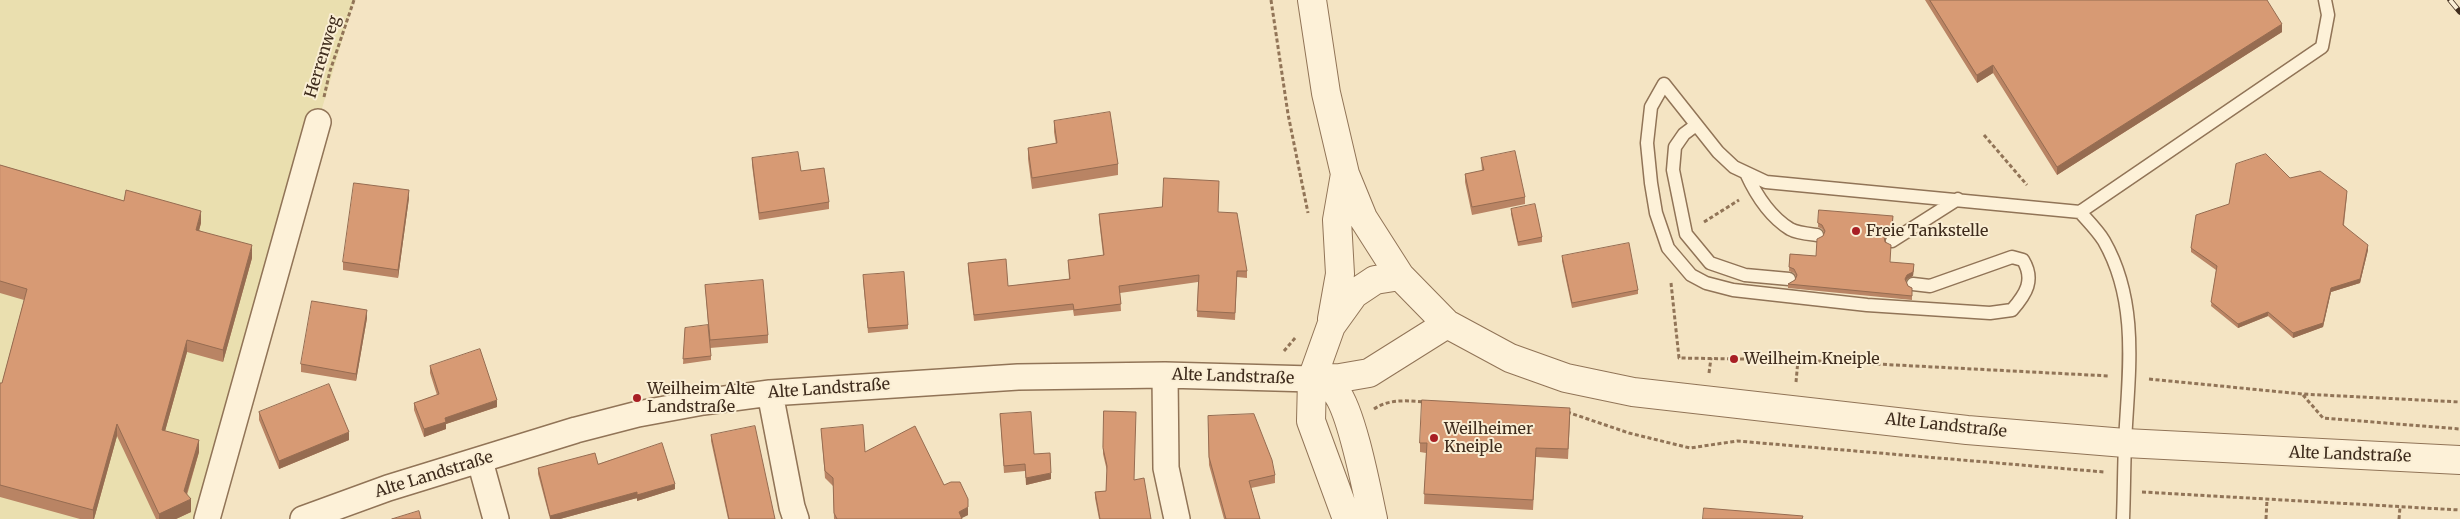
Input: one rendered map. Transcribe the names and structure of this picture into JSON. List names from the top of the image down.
{
  "streets": {
    "street": ["Alte Landstraße"],
    "path": ["Herrenweg"]
  },
  "places": [
    "Freie Tankstelle",
    "Weilheim Kneiple",
    "Weilheim Alte Landstraße",
    "Weilheimer Kneiple"
  ]
}
